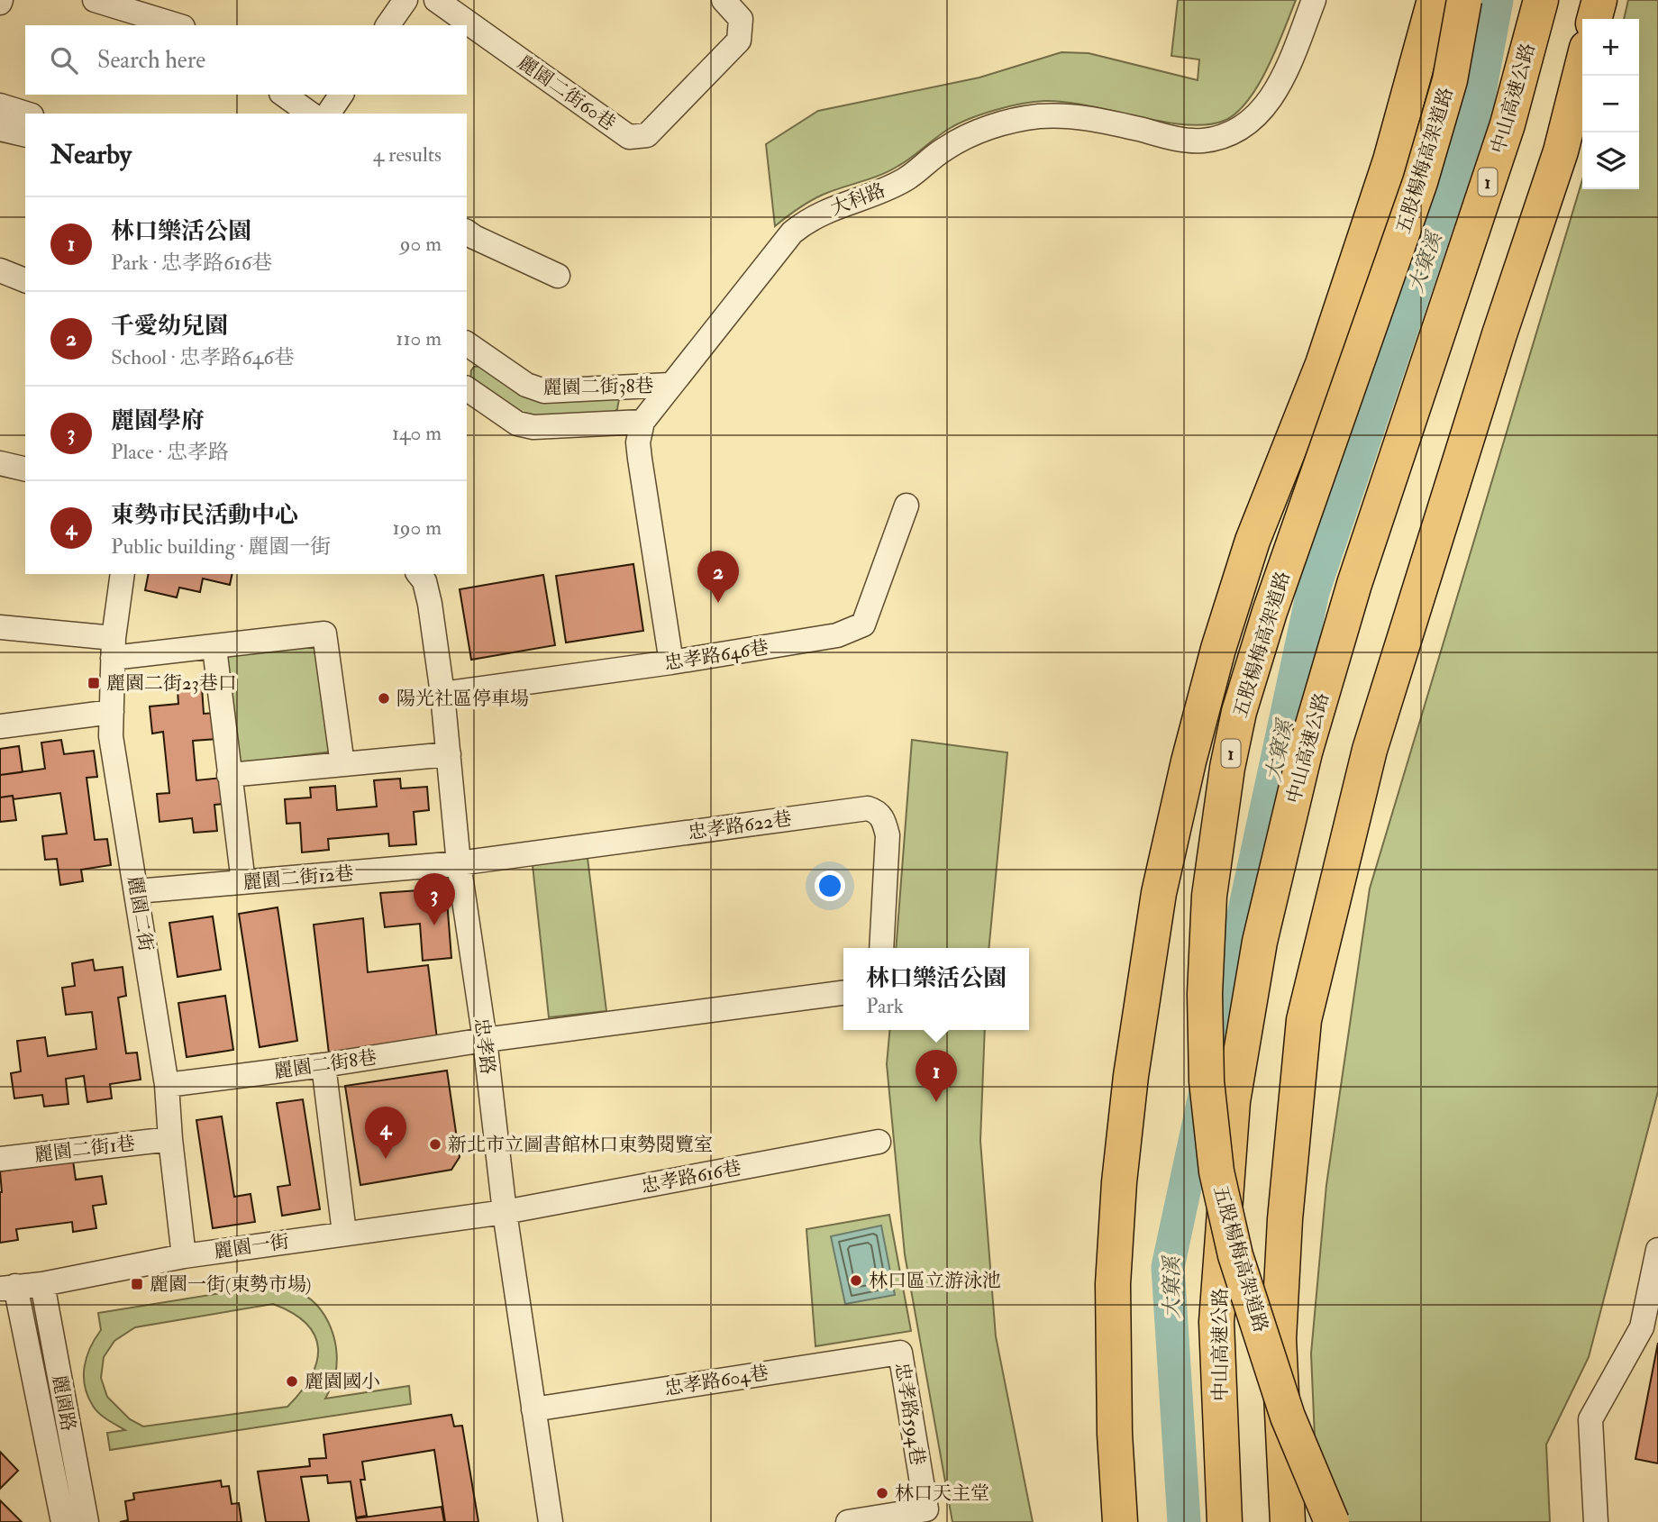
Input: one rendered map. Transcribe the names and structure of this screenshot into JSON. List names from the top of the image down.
{
  "streets": {
    "highway": ["中山高速公路", "五股楊梅高架道路", "1"],
    "street": [
      "麗園二街60巷",
      "大科路",
      "麗園二街38巷",
      "忠孝路646巷",
      "忠孝路622巷",
      "麗園二街12巷",
      "麗園二街",
      "忠孝路",
      "麗園二街8巷",
      "麗園二街1巷",
      "忠孝路616巷",
      "麗園一街",
      "忠孝路604巷",
      "麗園路",
      "忠孝路594巷"
    ]
  },
  "crossings": [
    ["大科路", "麗園二街38巷"],
    ["大科路", "忠孝路646巷"],
    ["忠孝路646巷", "忠孝路"],
    ["忠孝路622巷", "麗園二街12巷"],
    ["忠孝路622巷", "忠孝路"],
    ["麗園二街12巷", "麗園二街"],
    ["麗園二街12巷", "忠孝路"],
    ["麗園二街", "麗園二街8巷"],
    ["麗園二街", "麗園二街1巷"],
    ["麗園二街", "麗園一街"],
    ["忠孝路", "麗園二街8巷"],
    ["忠孝路", "忠孝路616巷"],
    ["忠孝路", "麗園一街"],
    ["忠孝路", "忠孝路604巷"],
    ["忠孝路616巷", "麗園一街"],
    ["麗園一街", "麗園路"],
    ["忠孝路604巷", "忠孝路594巷"]
  ],
  "water": ["大窠溪"],
  "places": {
    "transit": ["麗園二街23巷口", "麗園一街(東勢市場)"],
    "other": [
      "陽光社區停車場",
      "新北市立圖書館林口東勢閱覽室",
      "林口區立游泳池",
      "麗園國小",
      "林口天主堂"
    ]
  },
  "page": {
    "map_buttons": ["+", "−"],
    "search": "Search here",
    "heading": ["Nearby", "4 results"],
    "list": [
      {
        "mark": "1",
        "name": "林口樂活公園",
        "note": "Park · 忠孝路616巷",
        "value": "90 m"
      },
      {
        "mark": "2",
        "name": "千愛幼兒園",
        "note": "School · 忠孝路646巷",
        "value": "110 m"
      },
      {
        "mark": "3",
        "name": "麗園學府",
        "note": "Place · 忠孝路",
        "value": "140 m"
      },
      {
        "mark": "4",
        "name": "東勢市民活動中心",
        "note": "Public building · 麗園一街",
        "value": "190 m"
      }
    ],
    "pins": [
      "2",
      "3",
      "1",
      "4"
    ],
    "popup": ["林口樂活公園", "Park"]
  }
}
